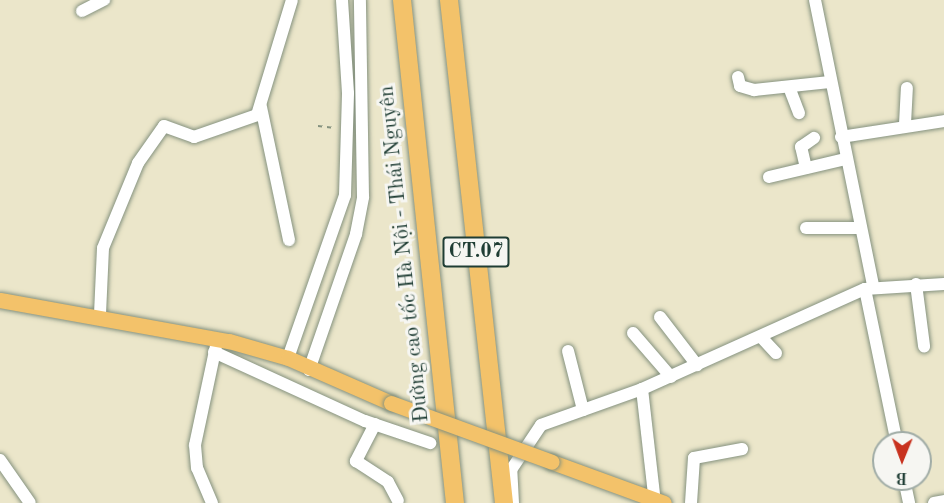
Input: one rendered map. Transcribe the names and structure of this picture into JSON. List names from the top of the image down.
{
  "streets": {
    "highway": ["CT.07", "Đường cao tốc Hà Nội - Thái Nguyên"]
  },
  "north": "bottom"
}
